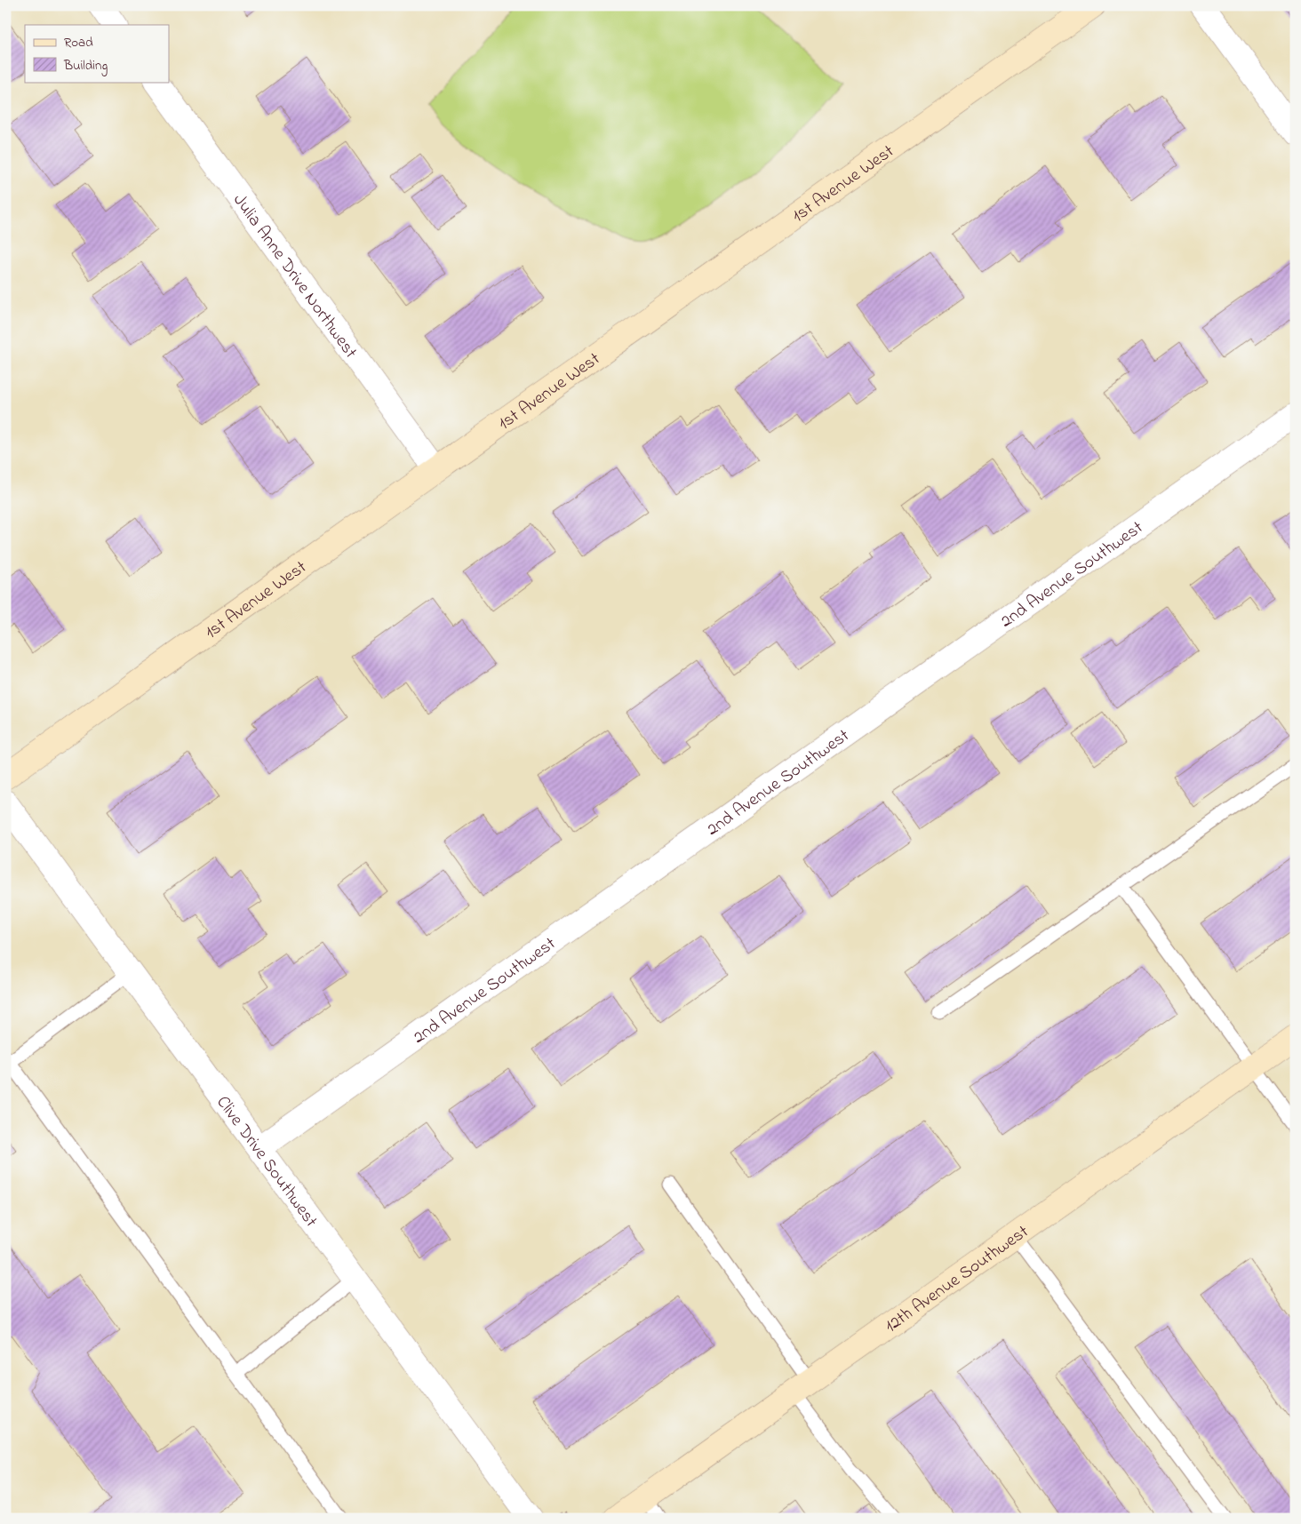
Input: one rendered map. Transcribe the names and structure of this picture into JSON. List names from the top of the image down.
{
  "streets": {
    "street": [
      "1st Avenue West",
      "Julia Anne Drive Northwest",
      "2nd Avenue Southwest",
      "Clive Drive Southwest",
      "12th Avenue Southwest"
    ]
  },
  "crossings": [
    ["1st Avenue West", "Julia Anne Drive Northwest"],
    ["2nd Avenue Southwest", "Clive Drive Southwest"]
  ],
  "legend": ["Road", "Building"]
}
